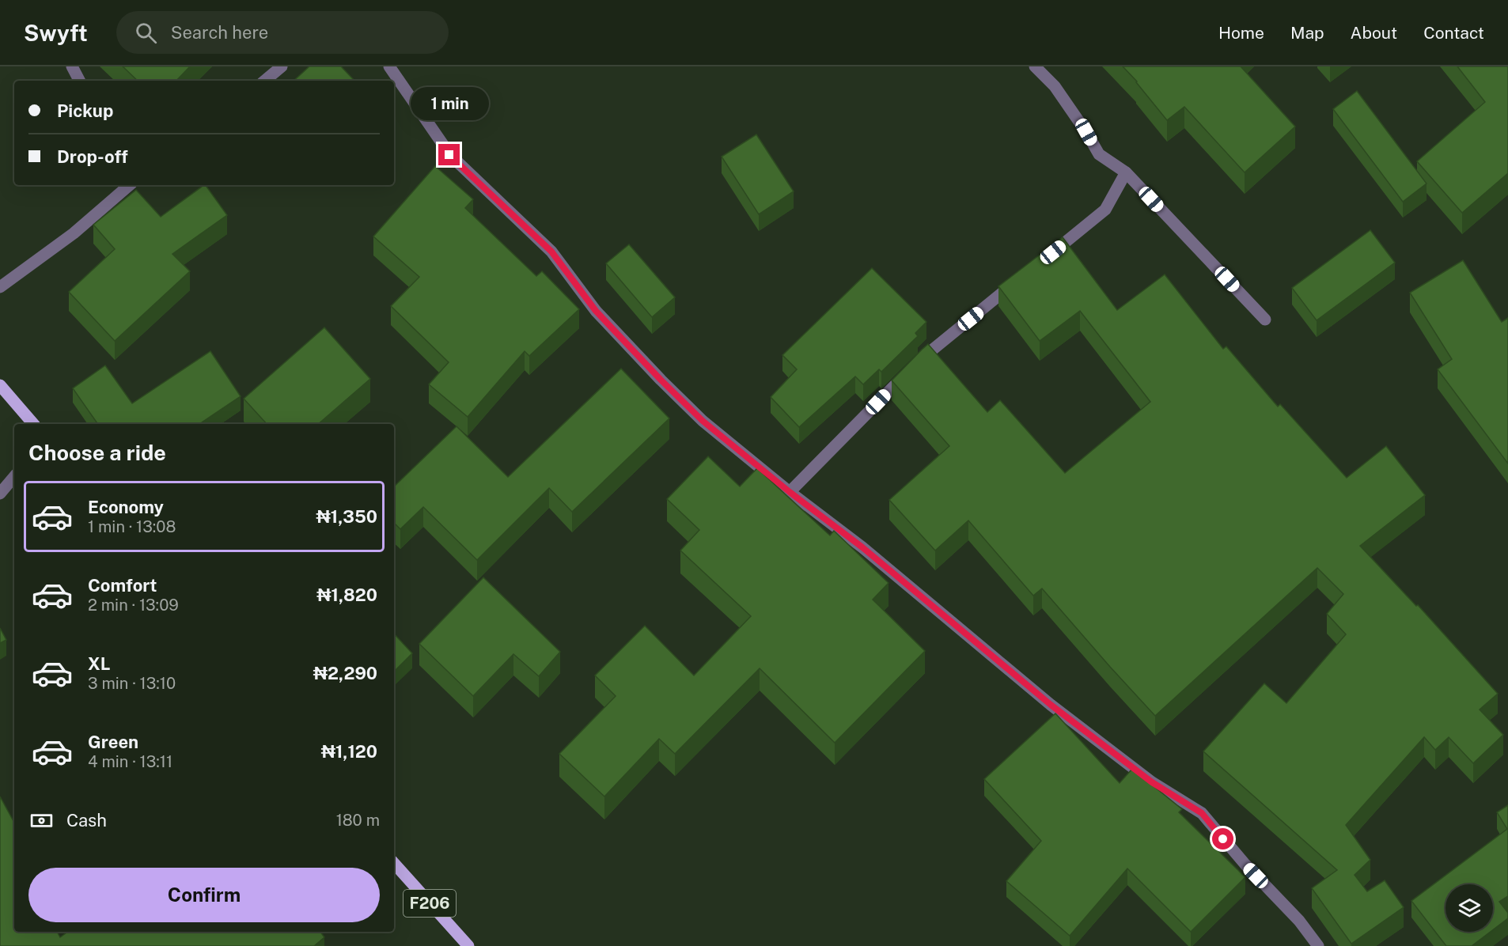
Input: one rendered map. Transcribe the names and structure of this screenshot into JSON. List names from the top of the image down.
{
  "streets": {
    "main road": ["F206"]
  },
  "page": {
    "header": "Swyft",
    "search": "Search here",
    "nav": [
      "Home",
      "Map",
      "About",
      "Contact"
    ],
    "banner": ["Pickup", "Drop-off"],
    "bubble": "1 min",
    "heading": "Choose a ride",
    "list": [
      {
        "name": "Economy",
        "note": "1 min · 13:08",
        "value": "₦1,350"
      },
      {
        "name": "Comfort",
        "note": "2 min · 13:09",
        "value": "₦1,820"
      },
      {
        "name": "XL",
        "note": "3 min · 13:10",
        "value": "₦2,290"
      },
      {
        "name": "Green",
        "note": "4 min · 13:11",
        "value": "₦1,120"
      }
    ],
    "pay": ["Cash", "180 m"],
    "buttons": "Confirm"
  }
}
